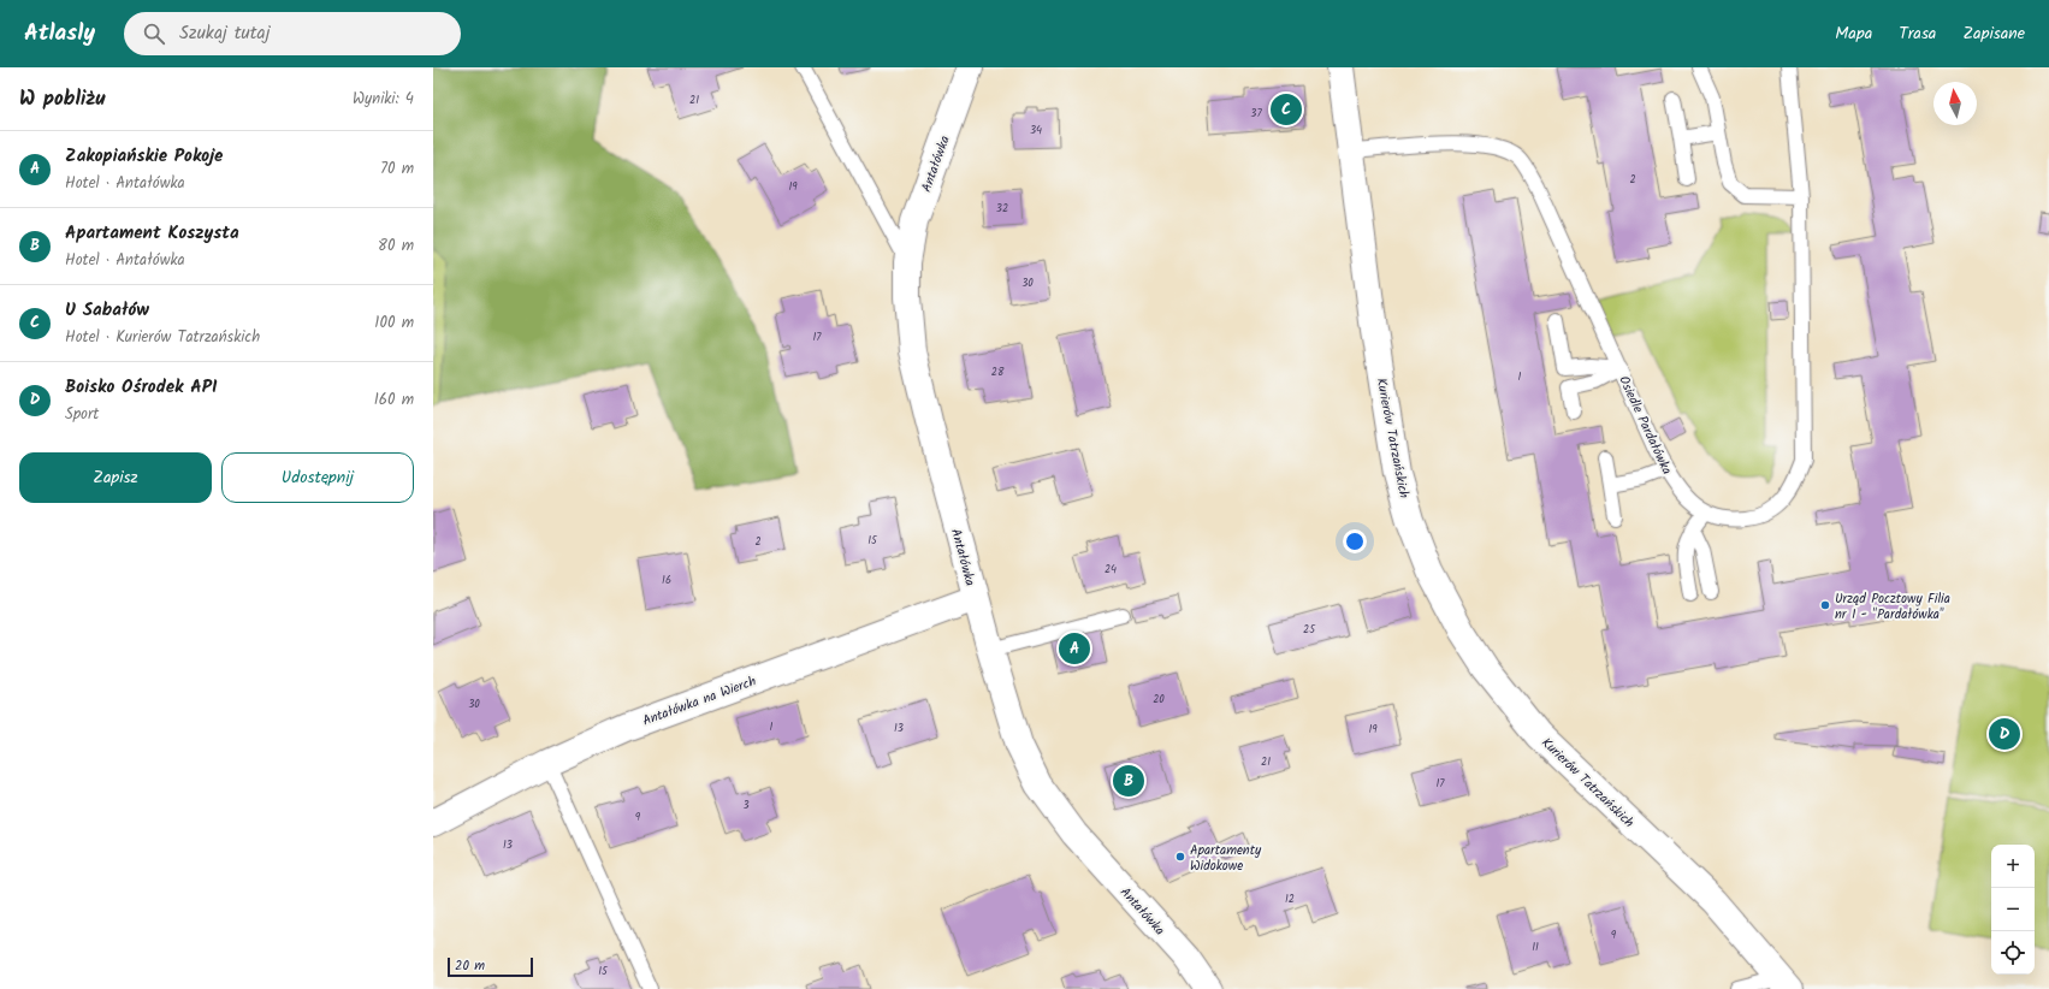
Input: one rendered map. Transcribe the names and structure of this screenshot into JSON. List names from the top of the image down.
{
  "streets": {
    "street": ["Antałówka", "Kurierów Tatrzańskich", "Antałówka na Wierch"],
    "lane": ["Osiedle Pardałówka"]
  },
  "crossings": [
    ["Antałówka", "Antałówka na Wierch"],
    ["Osiedle Pardałówka", "Kurierów Tatrzańskich"]
  ],
  "places": ["Urząd Pocztowy Filia nr 1 - \"Pardałówka\"", "Apartamenty Widokowe"],
  "house_numbers": [
    "21",
    "37",
    "34",
    "2",
    "19",
    "32",
    "30",
    "17",
    "28",
    "1",
    "15",
    "2",
    "24",
    "16",
    "25",
    "20",
    "30",
    "1",
    "13",
    "19",
    "21",
    "17",
    "3",
    "9",
    "13",
    "12",
    "9",
    "11",
    "15"
  ],
  "scale_bar": "20 m",
  "north": "top",
  "page": {
    "header": "Atlasly",
    "search": "Szukaj tutaj",
    "nav": ["Mapa", "Trasa", "Zapisane"],
    "heading": ["W pobliżu", "Wyniki: 4"],
    "pins": [
      "C",
      "A",
      "D",
      "B"
    ],
    "list": [
      {
        "mark": "A",
        "name": "Zakopiańskie Pokoje",
        "note": "Hotel · Antałówka",
        "value": "70 m"
      },
      {
        "mark": "B",
        "name": "Apartament Koszysta",
        "note": "Hotel · Antałówka",
        "value": "80 m"
      },
      {
        "mark": "C",
        "name": "U Sabałów",
        "note": "Hotel · Kurierów Tatrzańskich",
        "value": "100 m"
      },
      {
        "mark": "D",
        "name": "Boisko Ośrodek API",
        "note": "Sport",
        "value": "160 m"
      }
    ],
    "buttons": ["Zapisz", "Udostępnij"],
    "map_buttons": ["+", "−"],
    "scale": "20 m"
  }
}
